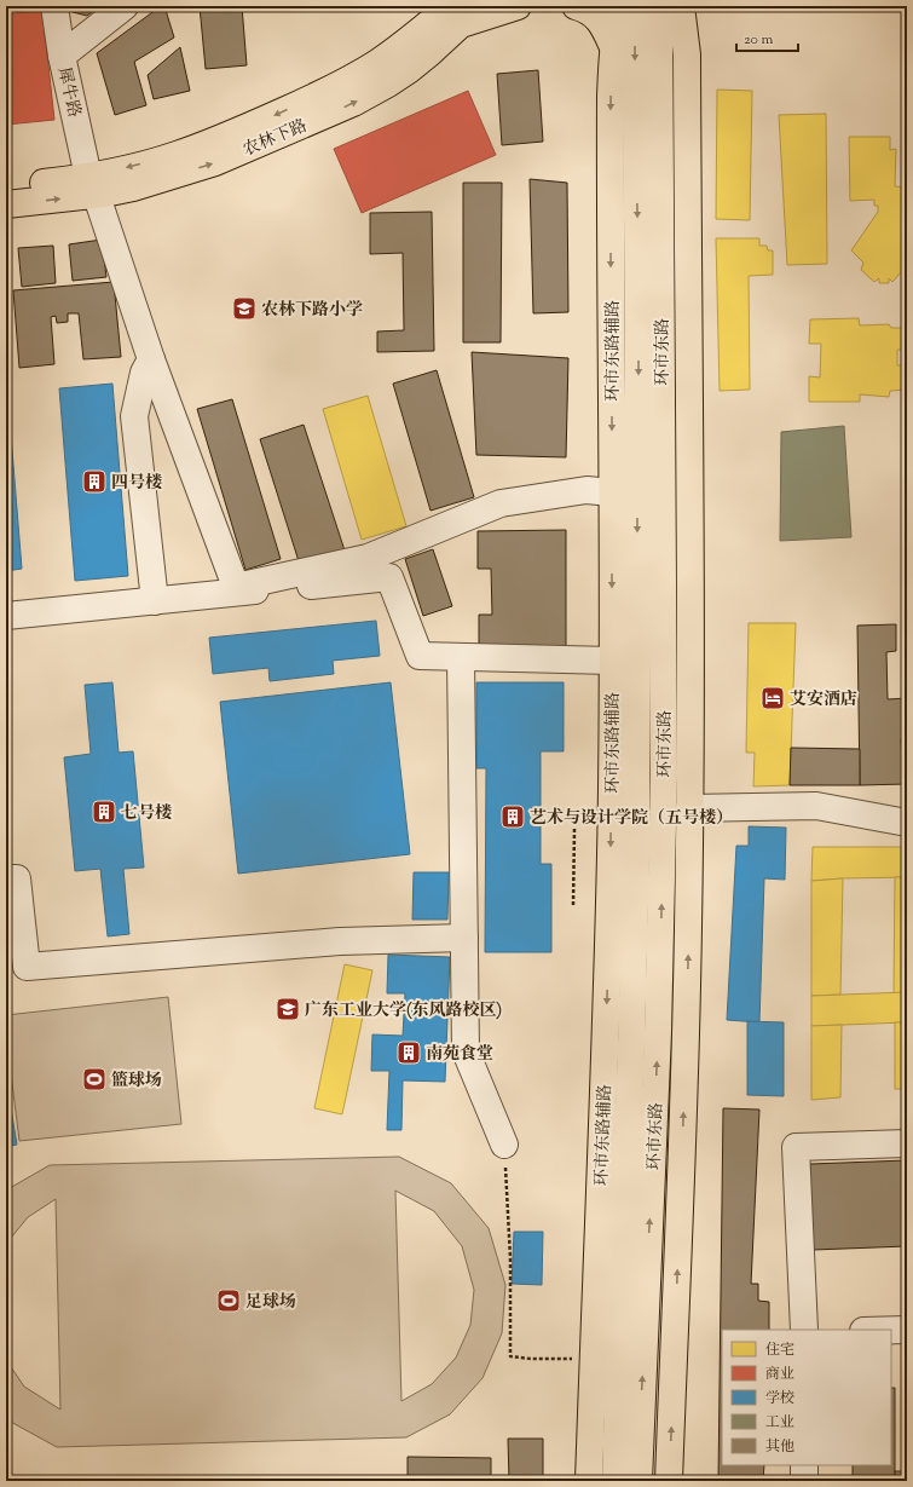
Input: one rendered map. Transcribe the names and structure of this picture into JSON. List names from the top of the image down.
{
  "streets": {
    "main road": ["农林下路", "环市东路辅路", "环市东路"],
    "street": ["犀牛路"]
  },
  "crossings": [
    ["犀牛路", "农林下路"],
    ["犀牛路", "环市东路辅路"]
  ],
  "places": {
    "school or university": ["农林下路小学", "广东工业大学(东风路校区)"],
    "building": [
      "四号楼",
      "七号楼",
      "艺术与设计学院（五号楼）",
      "南苑食堂"
    ],
    "hotel": ["艾安酒店"],
    "sports": ["篮球场", "足球场"]
  },
  "legend": [
    "住宅",
    "商业",
    "学校",
    "工业",
    "其他"
  ],
  "scale_bar": "20 m"
}
